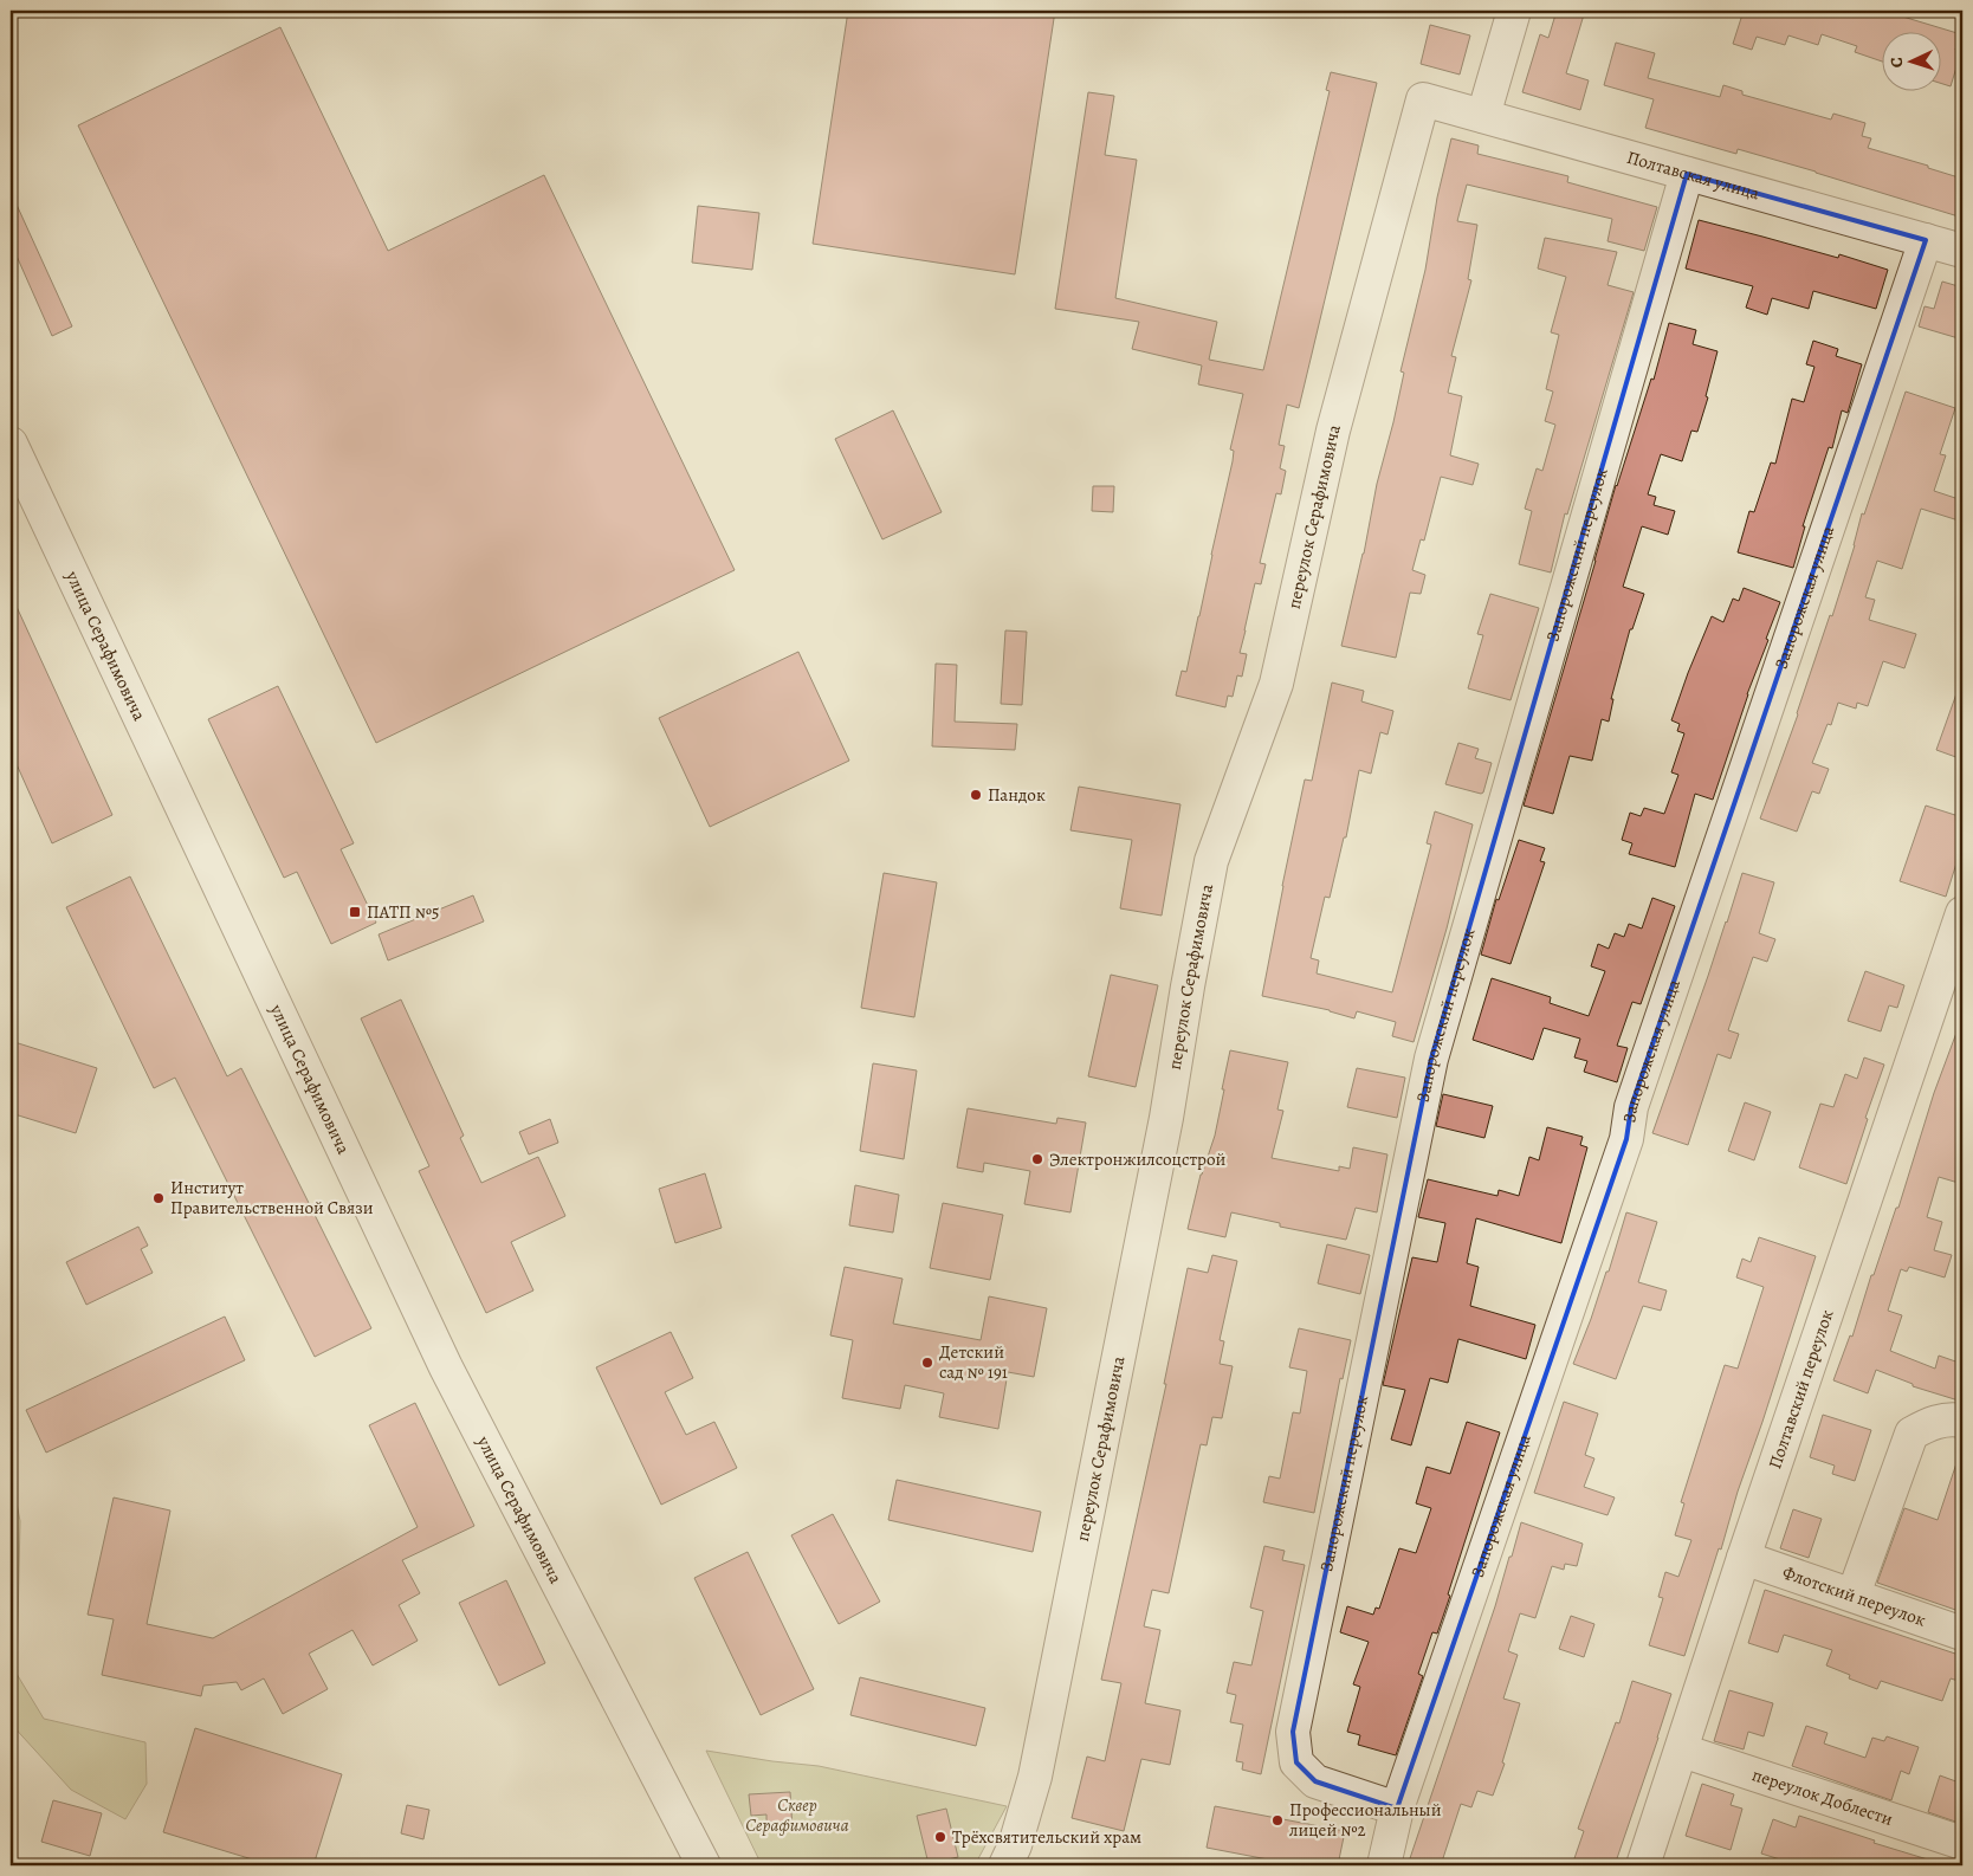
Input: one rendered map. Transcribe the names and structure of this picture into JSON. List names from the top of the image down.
{
  "streets": {
    "street": [
      "Полтавская улица",
      "переулок Серафимовича",
      "Запорожский переулок",
      "Запорожская улица",
      "улица Серафимовича",
      "Полтавский переулок",
      "Флотский переулок",
      "переулок Доблести"
    ]
  },
  "crossings": [
    ["Полтавская улица", "переулок Серафимовича"],
    ["Полтавская улица", "Запорожский переулок"],
    ["Полтавская улица", "Запорожская улица"],
    ["Запорожский переулок", "Запорожская улица"],
    ["Полтавский переулок", "Флотский переулок"],
    ["Полтавский переулок", "переулок Доблести"]
  ],
  "parks": ["Сквер Серафимовича"],
  "places": {
    "other": [
      "Пандок",
      "Электронжилсоцстрой",
      "Институт Правительственной Связи",
      "Детский сад № 191",
      "Профессиональный лицей №2",
      "Трёхсвятительский храм"
    ],
    "transit": ["ПАТП №5"]
  },
  "north": "left"
}
